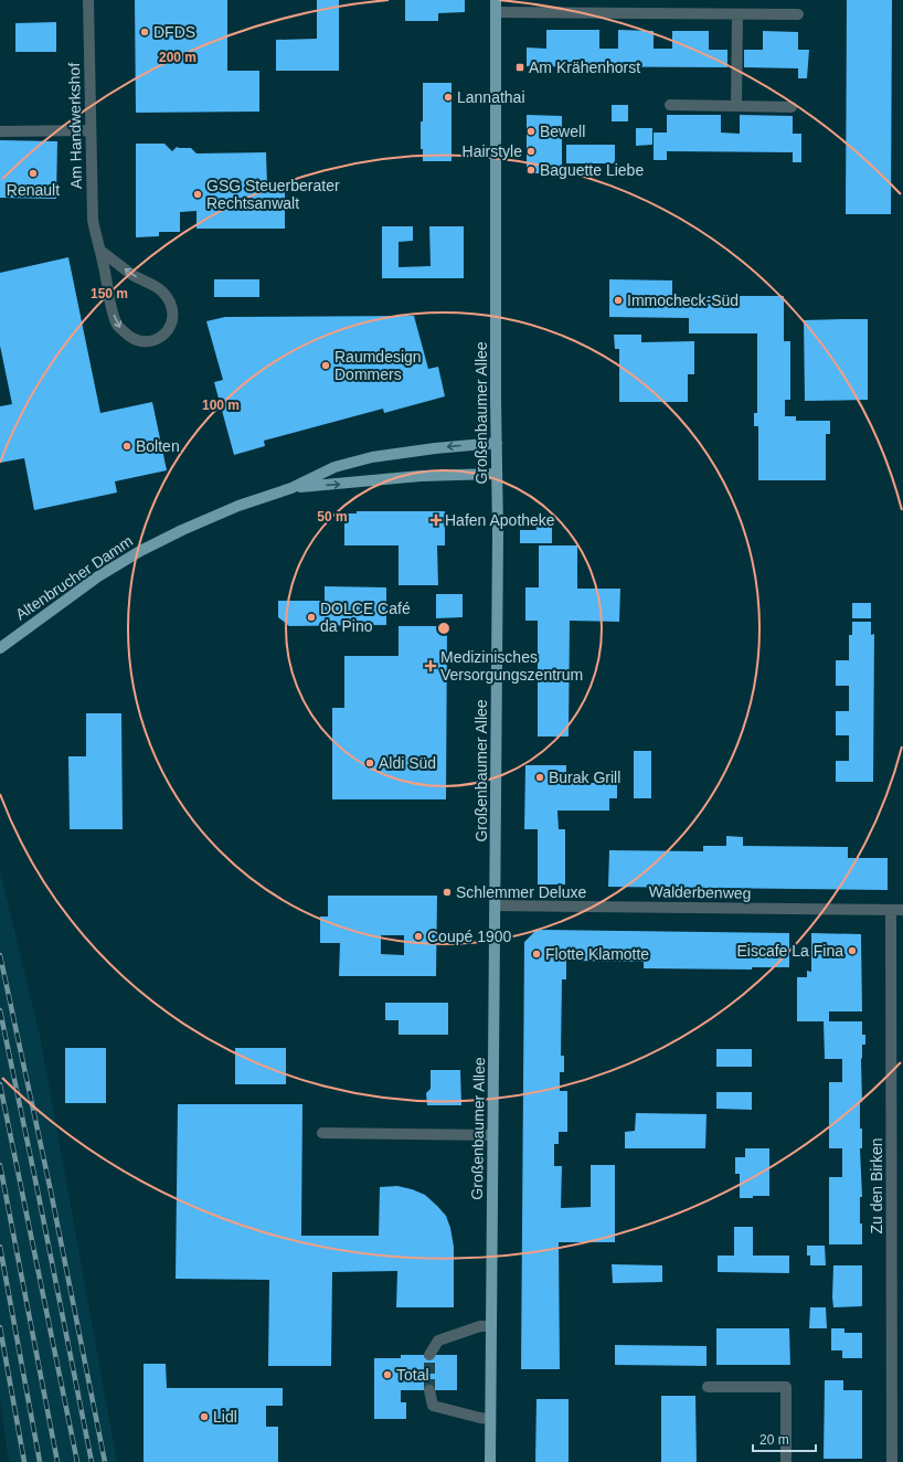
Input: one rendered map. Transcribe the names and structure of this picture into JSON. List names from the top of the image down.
{
  "streets": {
    "main road": ["Großenbaumer Allee", "Altenbrucher Damm"],
    "street": ["Am Handwerkshof", "Walderbenweg", "Zu den Birken"]
  },
  "crossings": [
    ["Großenbaumer Allee", "Altenbrucher Damm"],
    ["Großenbaumer Allee", "Walderbenweg"],
    ["Walderbenweg", "Zu den Birken"]
  ],
  "places": {
    "other": [
      "DFDS",
      "Lannathai",
      "Bewell",
      "Hairstyle",
      "Baguette Liebe",
      "Renault",
      "GSG Steuerberater Rechtsanwalt",
      "Immocheck-Süd",
      "Raumdesign Dommers",
      "Bolten",
      "DOLCE Café da Pino",
      "Aldi Süd",
      "Burak Grill",
      "Schlemmer Deluxe",
      "Coupé 1900",
      "Eiscafe La Fina",
      "Flotte Klamotte",
      "Total",
      "Lidl"
    ],
    "transit": ["Am Krähenhorst"],
    "health": ["Hafen Apotheke", "Medizinisches Versorgungszentrum"]
  },
  "scale_bar": "20 m",
  "rings": [
    "200 m",
    "150 m",
    "100 m",
    "50 m"
  ]
}
